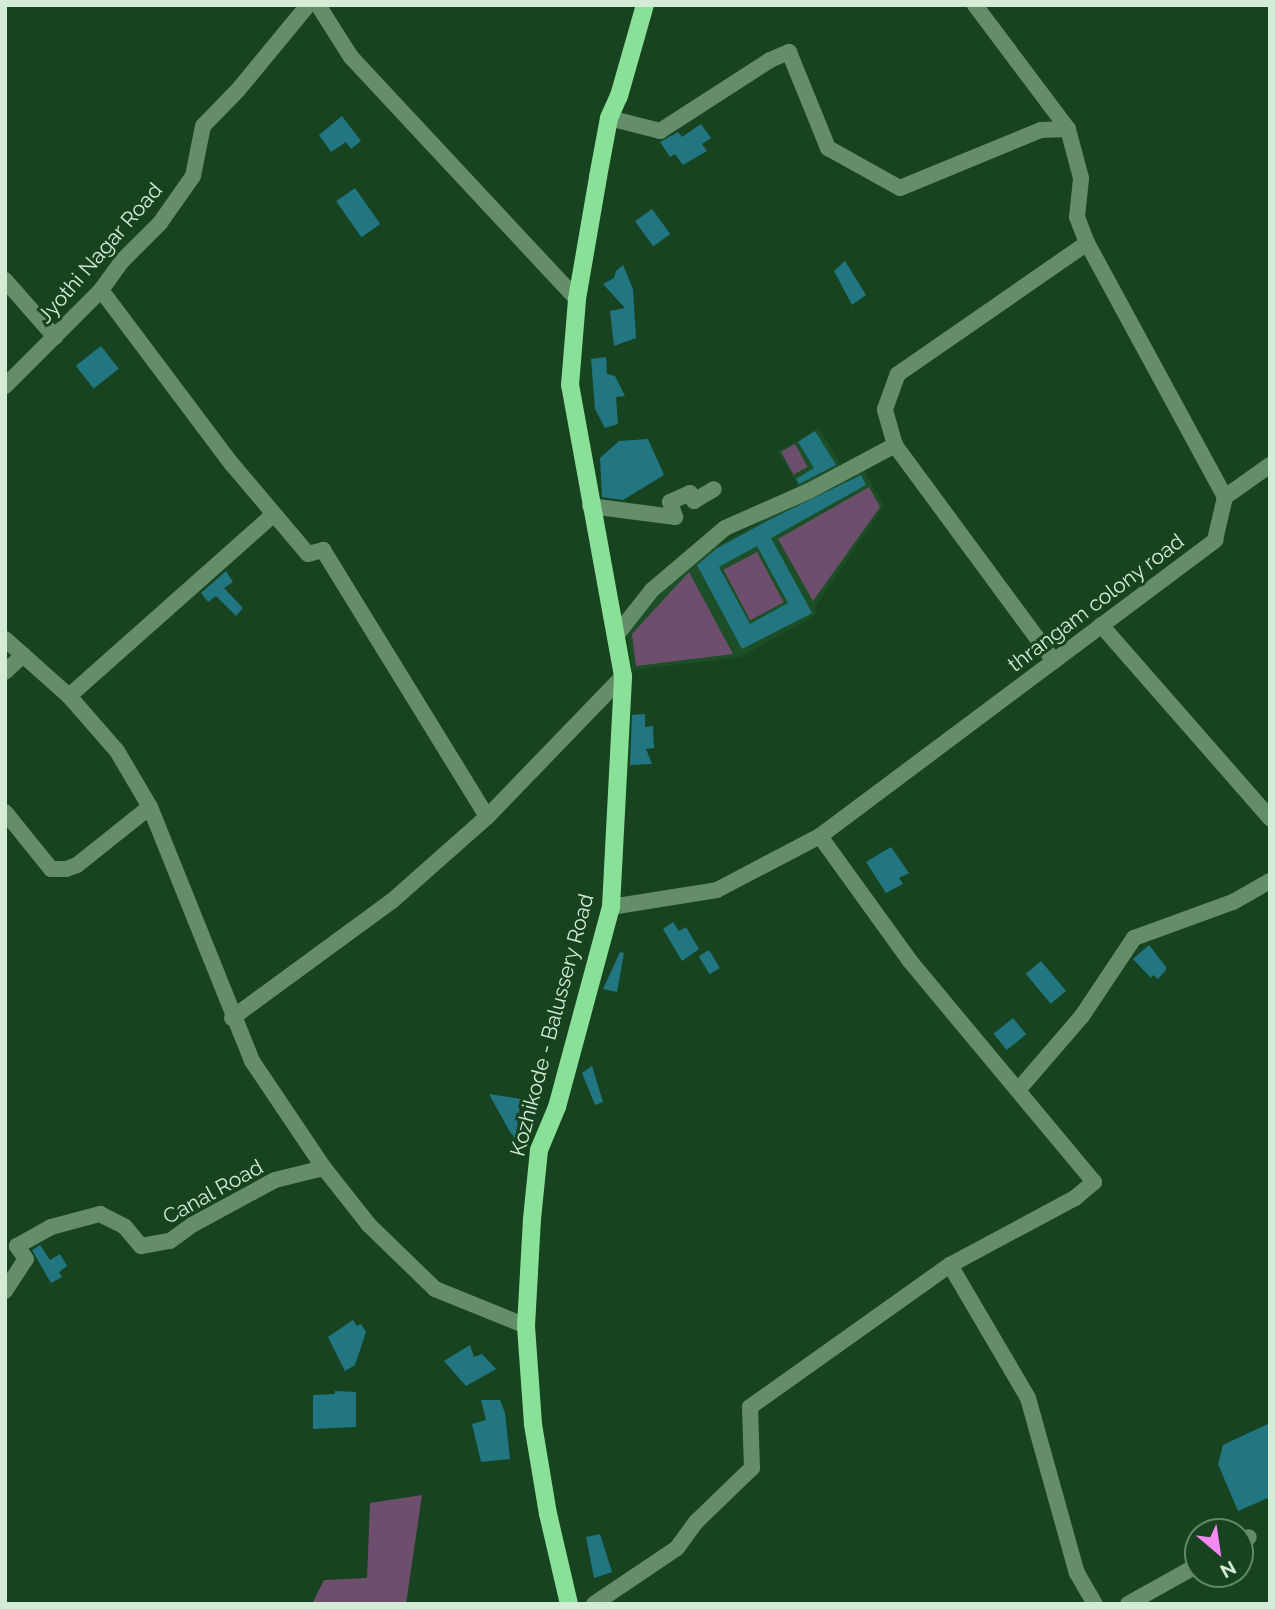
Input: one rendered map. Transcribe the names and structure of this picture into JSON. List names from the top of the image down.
{
  "streets": {
    "main road": ["Kozhikode - Balussery Road"],
    "street": ["Jyothi Nagar Road", "thrangam colony road", "Canal Road"]
  },
  "crossings": [
    ["thrangam colony road", "Kozhikode - Balussery Road"]
  ],
  "north": "bottom right"
}
